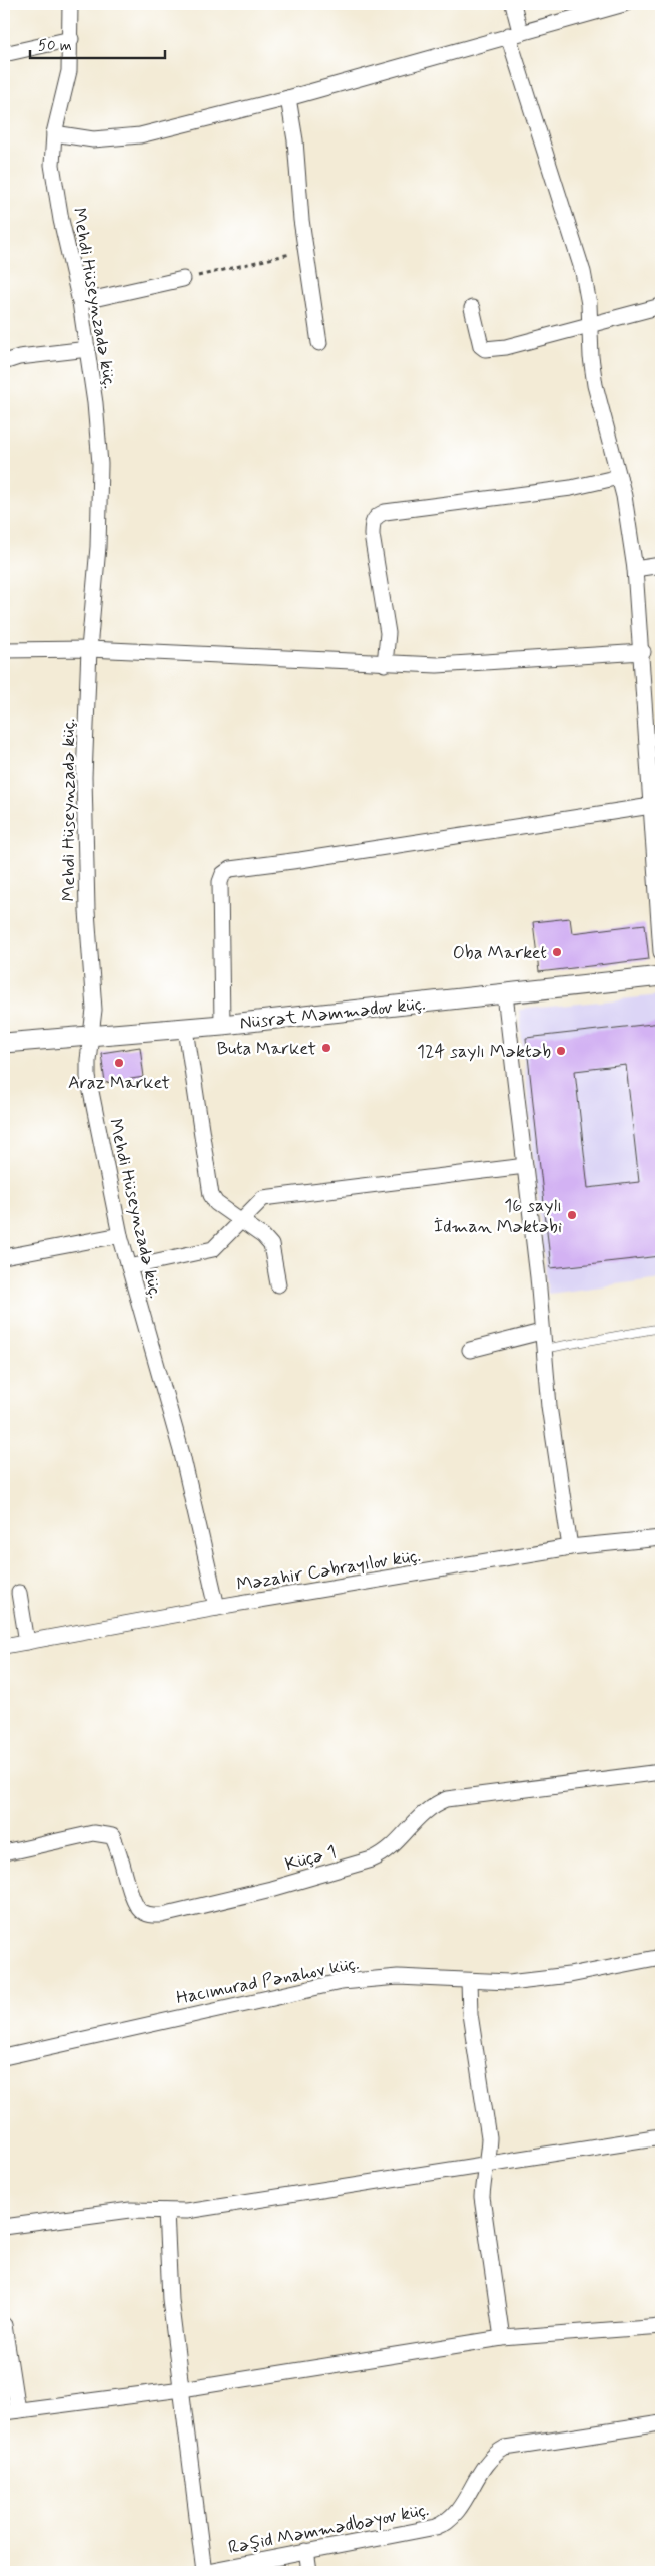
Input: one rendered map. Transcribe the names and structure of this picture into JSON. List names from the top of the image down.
{
  "streets": {
    "street": [
      "Mehdi Hüseynzadə küç.",
      "Nüsrət Məmmədov küç.",
      "Məzahir Cəbrayılov küç.",
      "Küçə 1",
      "Hacımurad Pənahov küç.",
      "Rəşid Məmmədbəyov küç."
    ]
  },
  "crossings": [
    ["Mehdi Hüseynzadə küç.", "Nüsrət Məmmədov küç."],
    ["Mehdi Hüseynzadə küç.", "Məzahir Cəbrayılov küç."]
  ],
  "places": [
    "Oba Market",
    "Buta Market",
    "124 saylı Məktəb",
    "Araz Market",
    "16 saylı İdman Məktəbi"
  ],
  "scale_bar": "50 m"
}
